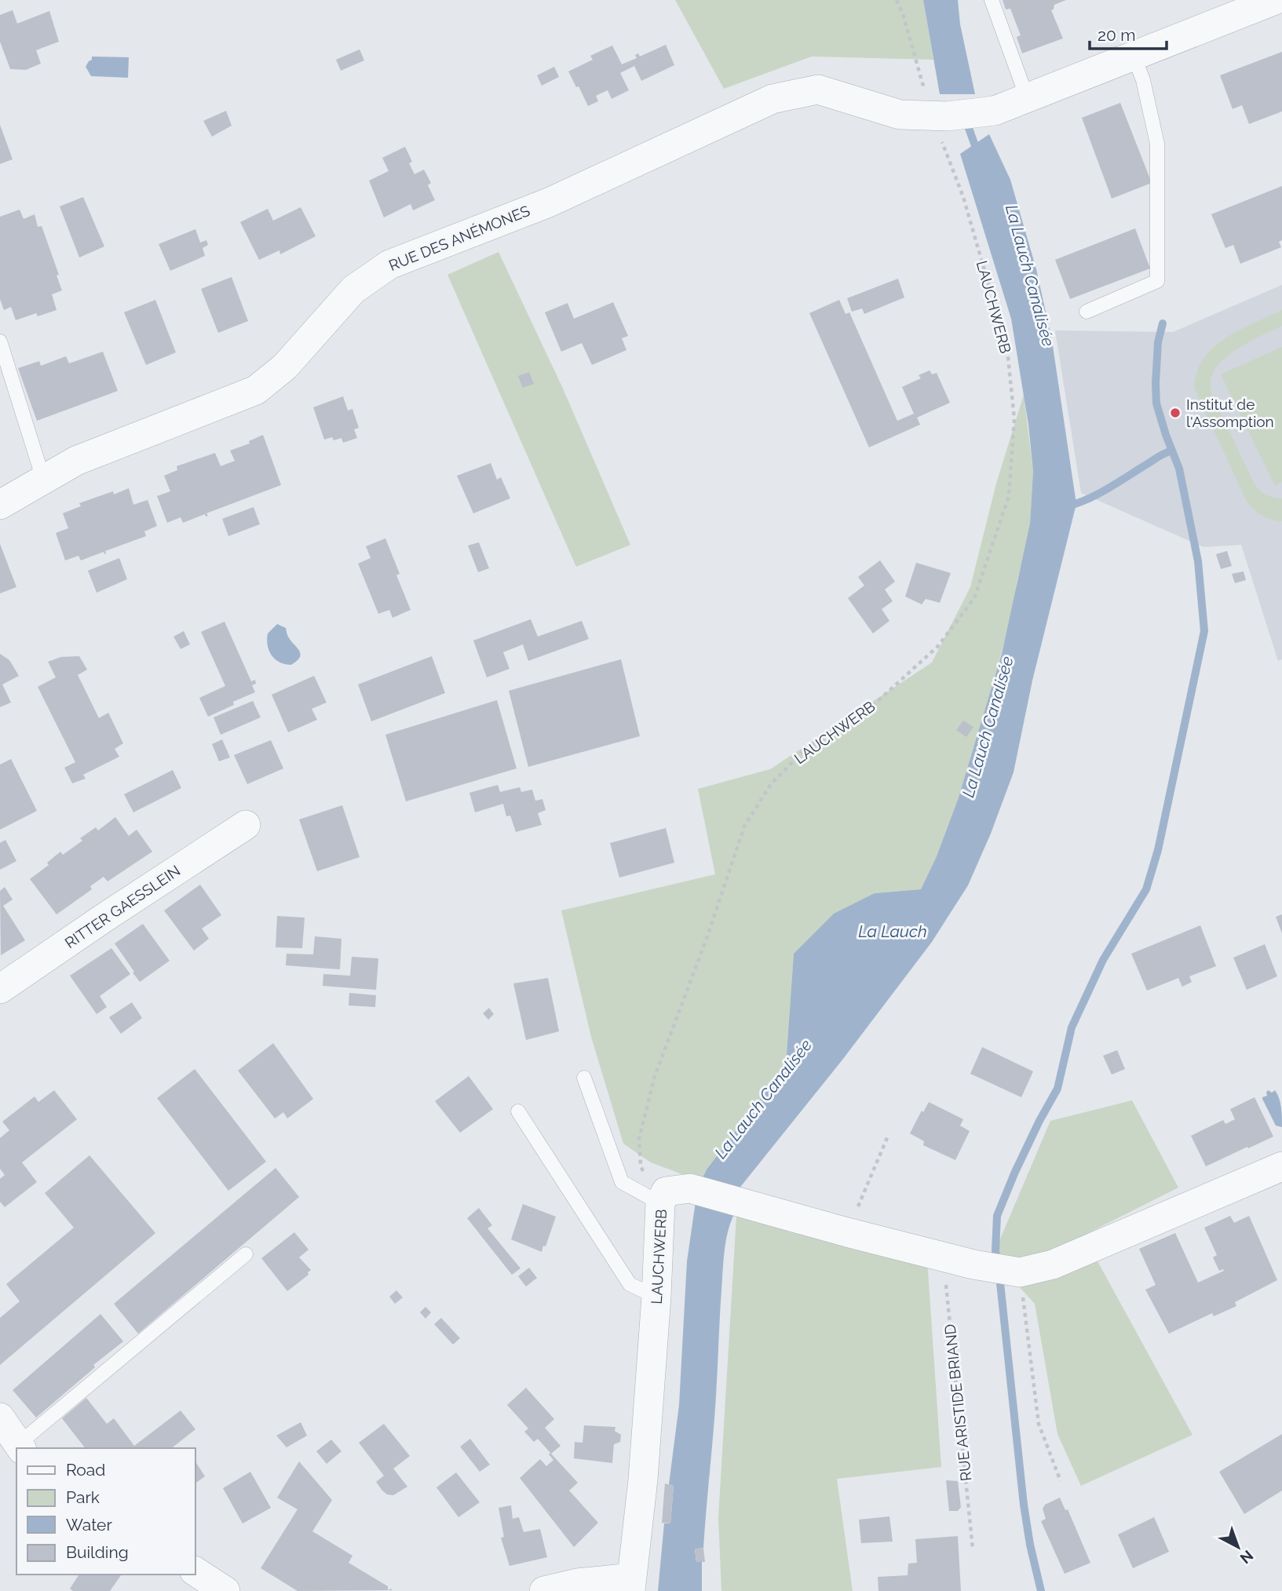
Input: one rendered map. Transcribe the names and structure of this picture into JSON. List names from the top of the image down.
{
  "streets": {
    "street": ["RUE DES ANÉMONES", "LAUCHWERB", "RITTER GAESSLEIN"],
    "path": ["RUE ARISTIDE BRIAND"]
  },
  "crossings": [
    ["RUE DES ANÉMONES", "LAUCHWERB"]
  ],
  "water": ["La Lauch Canalisée", "La Lauch"],
  "places": ["Institut de l'Assomption"],
  "legend": [
    "Road",
    "Park",
    "Water",
    "Building"
  ],
  "scale_bar": "20 m",
  "north": "bottom right"
}
